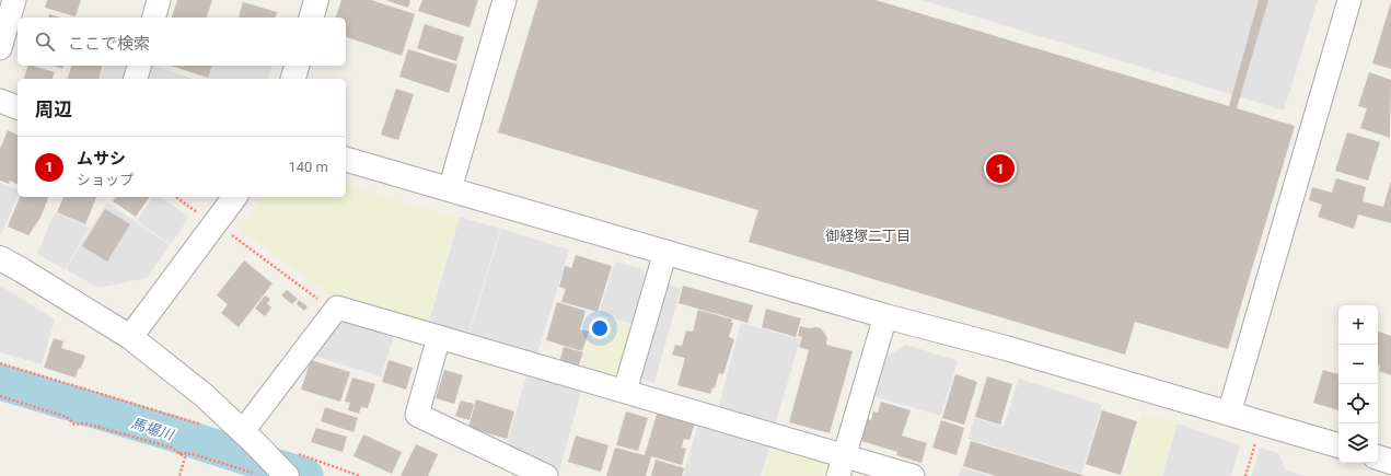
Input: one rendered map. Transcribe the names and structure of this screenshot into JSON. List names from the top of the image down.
{
  "districts": ["御経塚二丁目"],
  "water": ["馬場川"],
  "page": {
    "search": "ここで検索",
    "heading": "周辺",
    "list": [
      {
        "mark": "1",
        "name": "ムサシ",
        "note": "ショップ",
        "value": "140 m"
      }
    ],
    "pins": "1",
    "map_buttons": ["+", "−"]
  }
}
